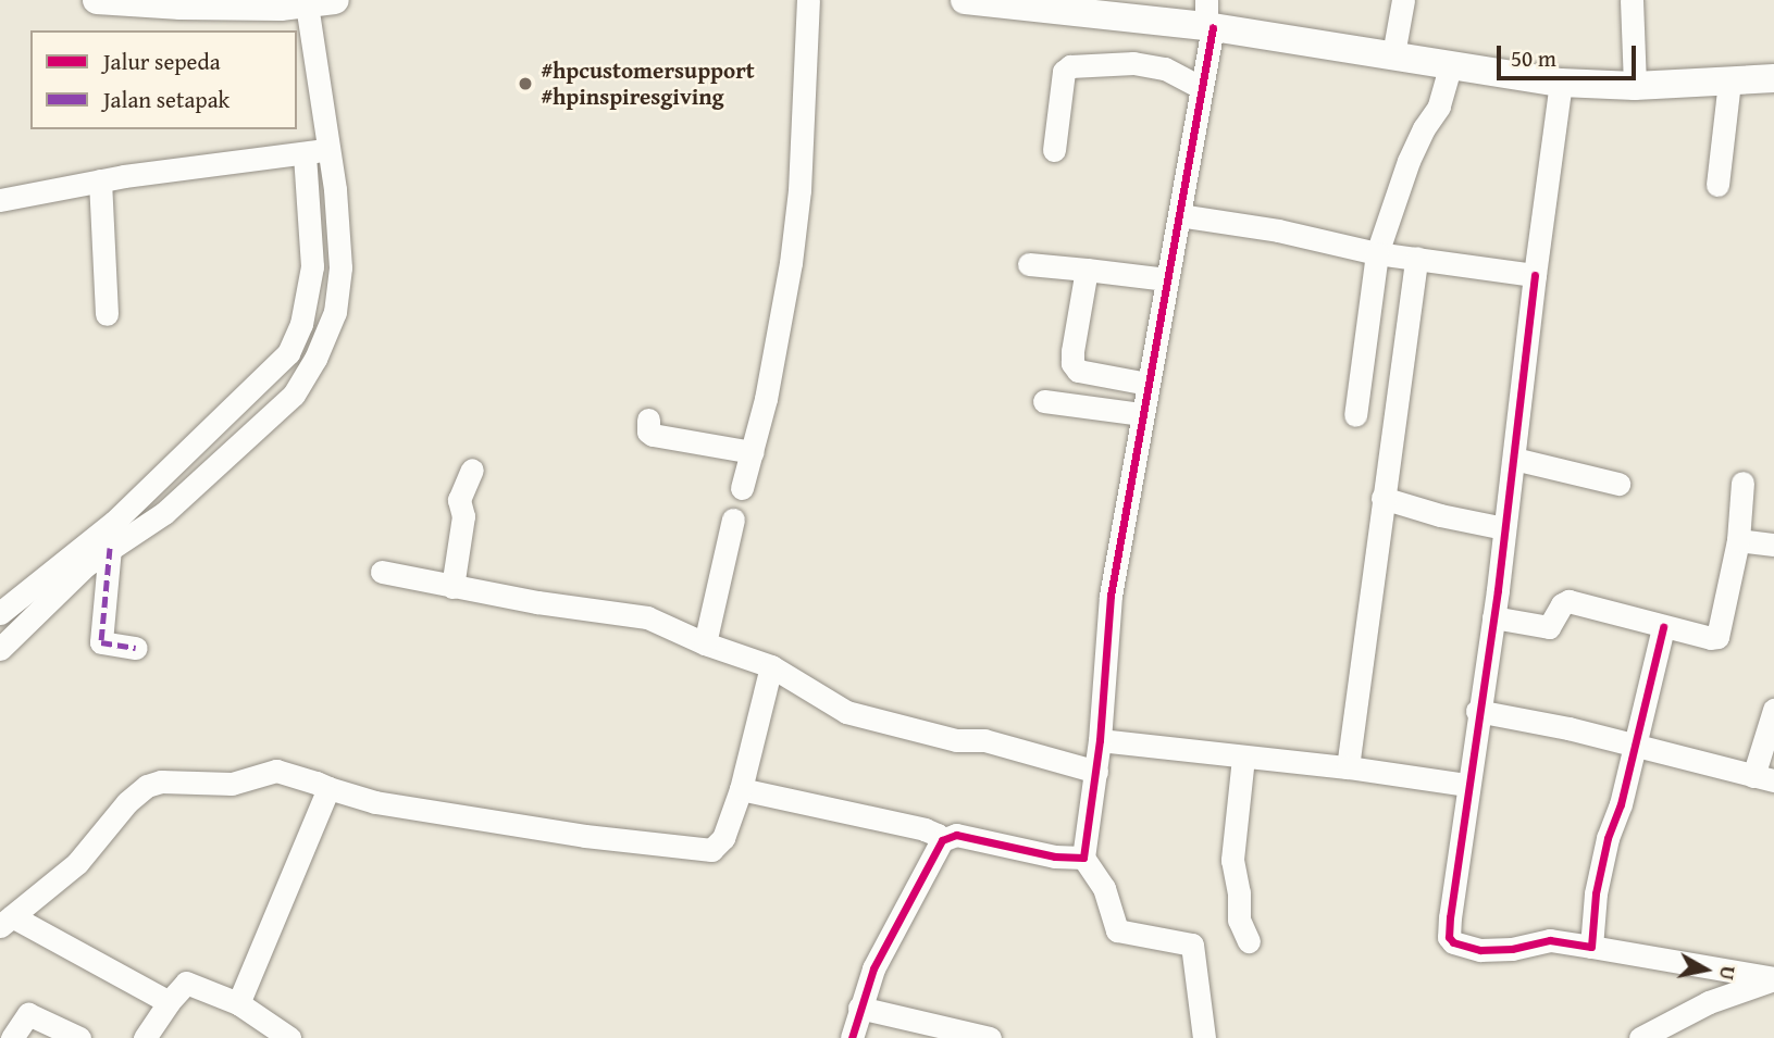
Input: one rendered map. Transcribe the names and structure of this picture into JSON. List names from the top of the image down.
{
  "places": ["#hpcustomersupport #hpinspiresgiving"],
  "legend": ["Jalur sepeda", "Jalan setapak"],
  "scale_bar": "50 m",
  "north": "right"
}
